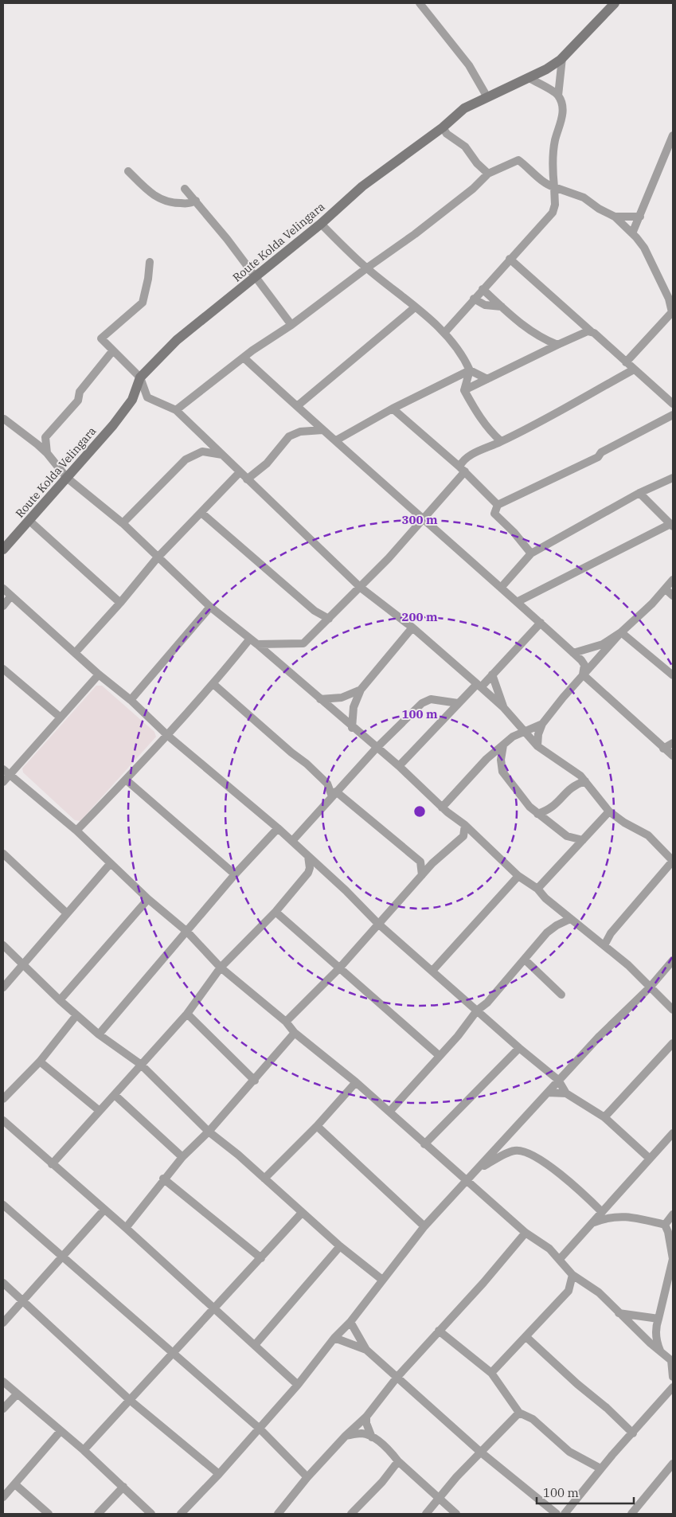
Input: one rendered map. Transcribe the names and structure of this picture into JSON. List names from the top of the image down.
{
  "streets": {
    "main road": ["Route Kolda Velingara"]
  },
  "scale_bar": "100 m",
  "rings": ["300 m", "200 m", "100 m"]
}
